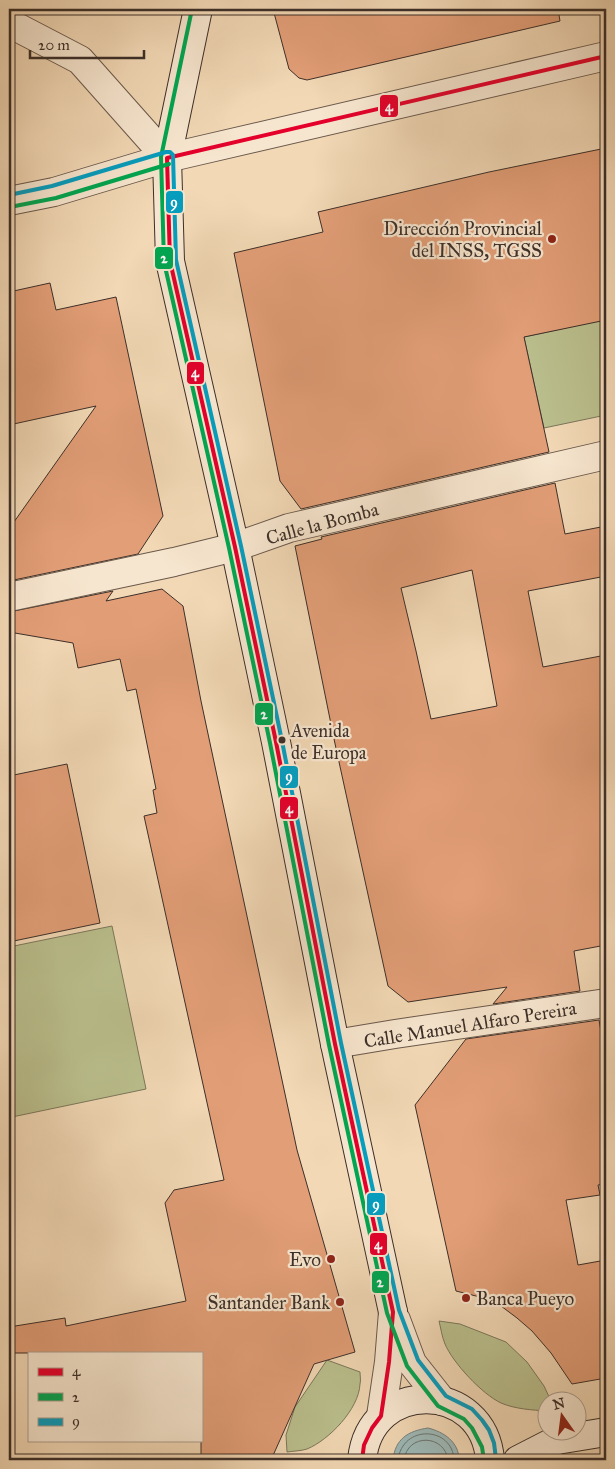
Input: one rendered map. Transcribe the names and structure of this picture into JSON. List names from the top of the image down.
{
  "streets": {
    "street": ["Calle la Bomba", "Calle Manuel Alfaro Pereira"]
  },
  "places": [
    "Dirección Provincial del INSS, TGSS",
    "Avenida de Europa",
    "Evo",
    "Banca Pueyo",
    "Santander Bank"
  ],
  "lines": ["transit line 2", "transit line 4", "transit line 9"],
  "legend": ["4", "2", "9"],
  "scale_bar": "20 m",
  "north": "top"
}
